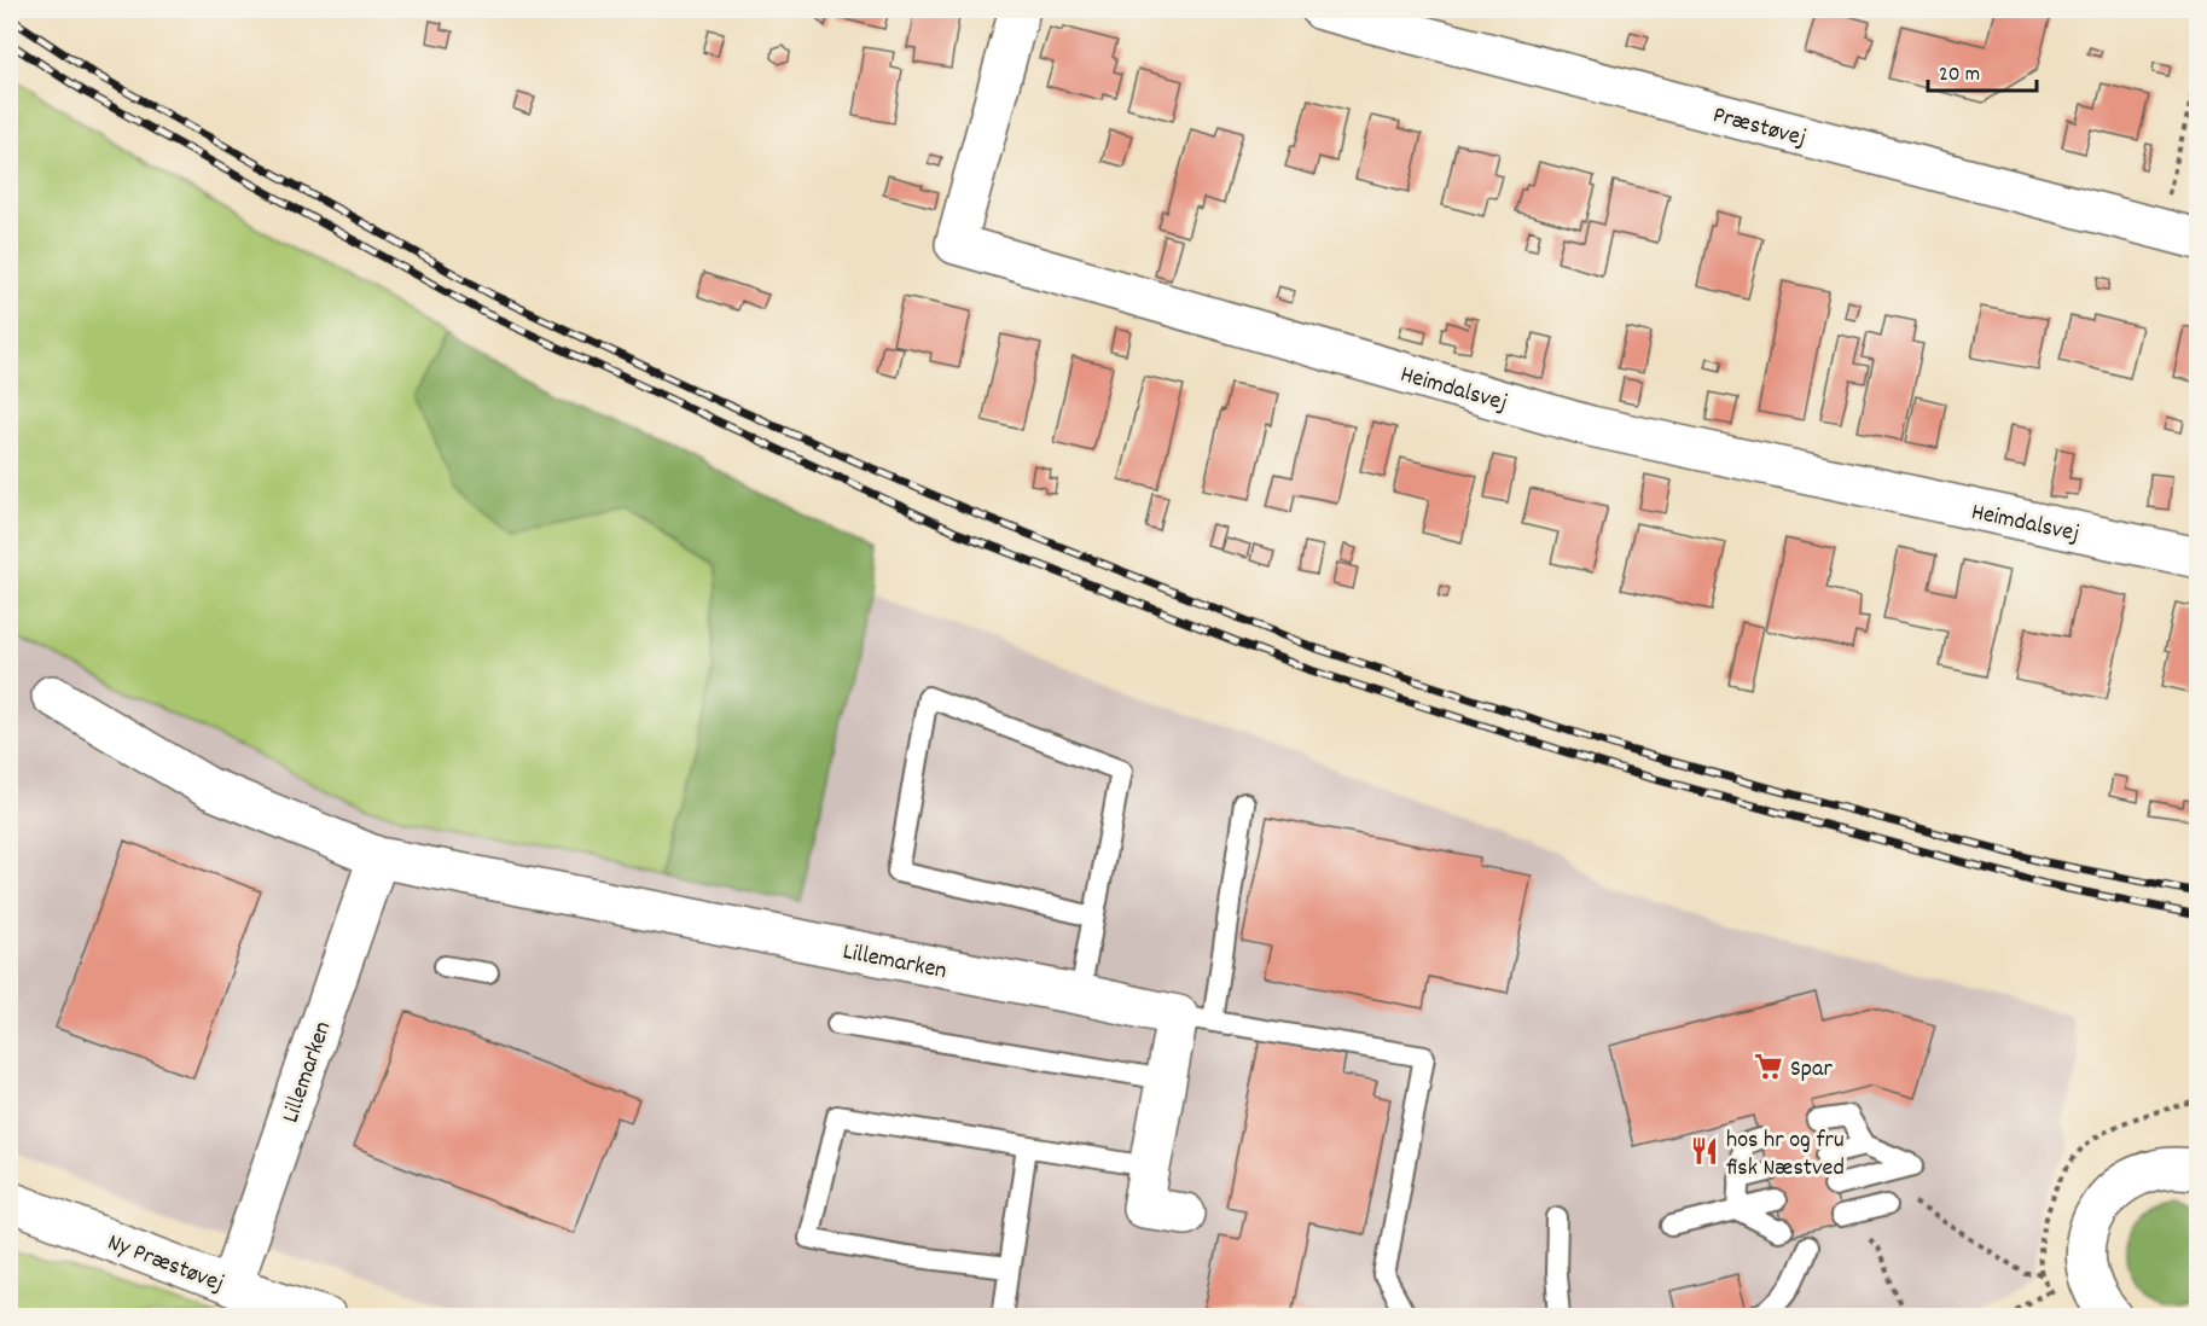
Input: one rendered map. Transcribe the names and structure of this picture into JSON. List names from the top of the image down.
{
  "streets": {
    "street": [
      "Præstøvej",
      "Heimdalsvej",
      "Lillemarken",
      "Ny Præstøvej"
    ]
  },
  "crossings": [
    ["Lillemarken", "Ny Præstøvej"]
  ],
  "places": {
    "supermarket": ["Spar"],
    "restaurant": ["hos hr og fru fisk Næstved"]
  },
  "scale_bar": "20 m"
}
